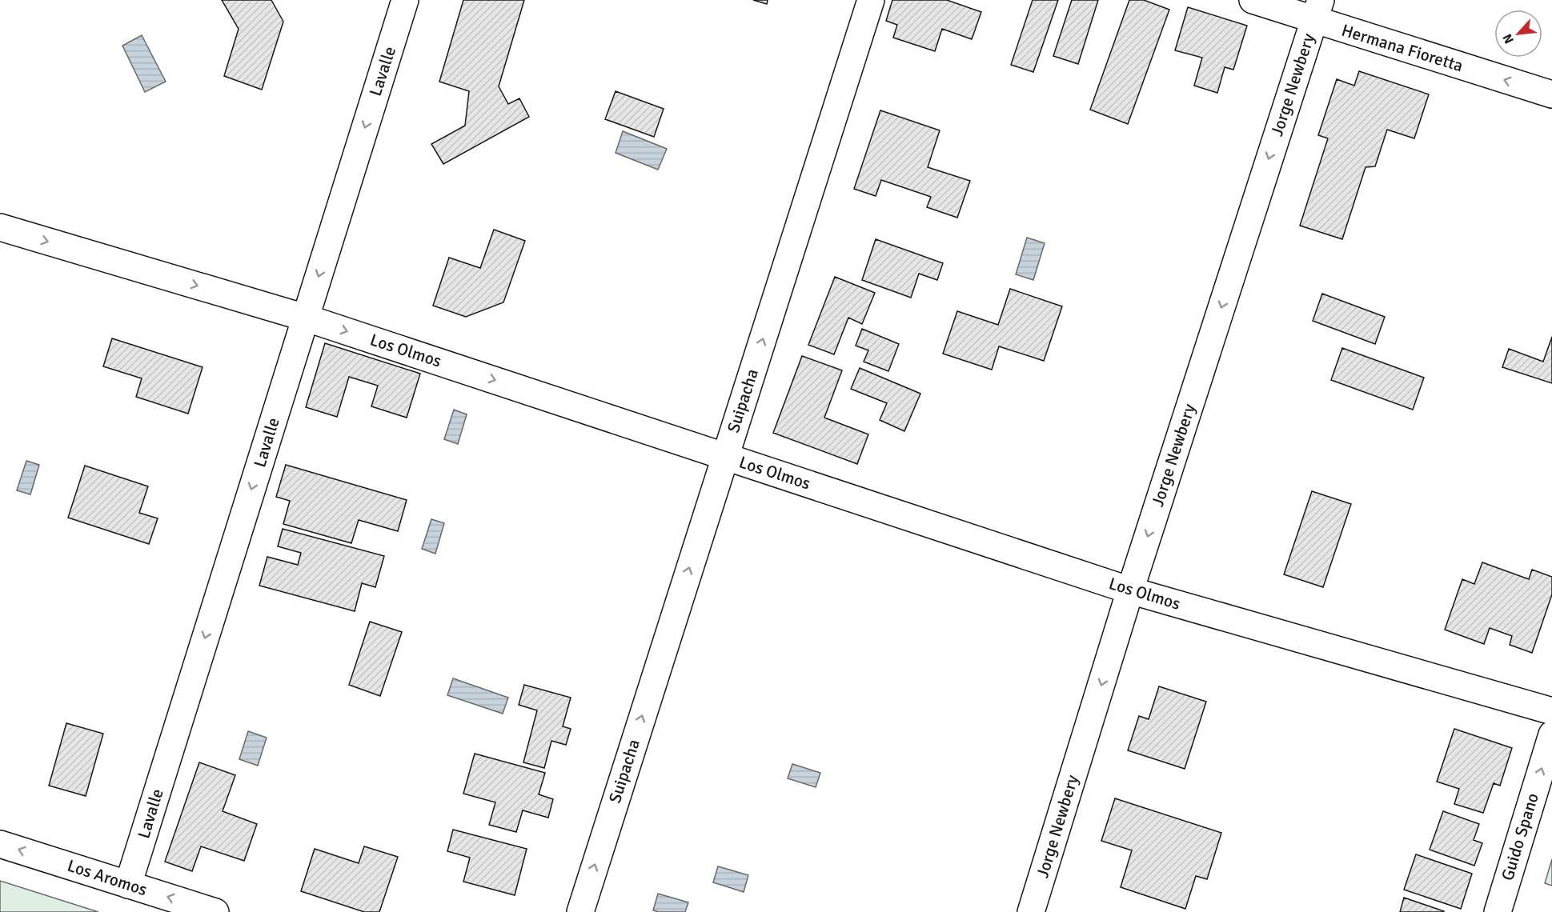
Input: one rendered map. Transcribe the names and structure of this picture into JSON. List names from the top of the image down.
{
  "streets": {
    "street": [
      "Hermana Fioretta",
      "Lavalle",
      "Jorge Newbery",
      "Los Olmos",
      "Suipacha",
      "Guido Spano",
      "Los Aromos"
    ]
  },
  "crossings": [
    ["Hermana Fioretta", "Jorge Newbery"],
    ["Lavalle", "Los Olmos"],
    ["Lavalle", "Los Aromos"],
    ["Jorge Newbery", "Los Olmos"],
    ["Los Olmos", "Suipacha"]
  ],
  "one_way": [
    "Hermana Fioretta",
    "Lavalle",
    "Jorge Newbery",
    "Los Olmos",
    "Suipacha",
    "Guido Spano",
    "Los Aromos"
  ],
  "north": "bottom left"
}
